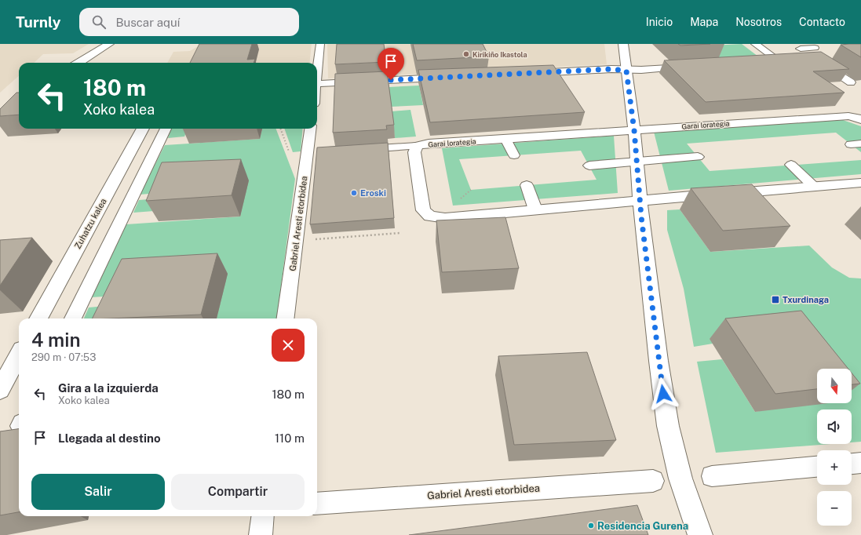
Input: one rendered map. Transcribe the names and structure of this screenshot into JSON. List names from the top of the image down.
{
  "streets": {
    "street": ["Garai lorategia", "Zuhatzu kalea", "Gabriel Aresti etorbidea"]
  },
  "places": {
    "other": ["Kirikiño Ikastola", "Eroski", "Residencia Gurena"],
    "transit": ["Txurdinaga"]
  },
  "north": "bottom",
  "page": {
    "header": "Turnly",
    "search": "Buscar aquí",
    "nav": [
      "Inicio",
      "Mapa",
      "Nosotros",
      "Contacto"
    ],
    "turn": ["180 m", "Xoko kalea"],
    "heading": ["4 min", "290 m · 07:53"],
    "map_buttons": ["+", "−"],
    "list": [
      {
        "name": "Gira a la izquierda",
        "note": "Xoko kalea",
        "value": "180 m"
      },
      {
        "name": "Llegada al destino",
        "value": "110 m"
      }
    ],
    "buttons": ["Salir", "Compartir"]
  }
}
